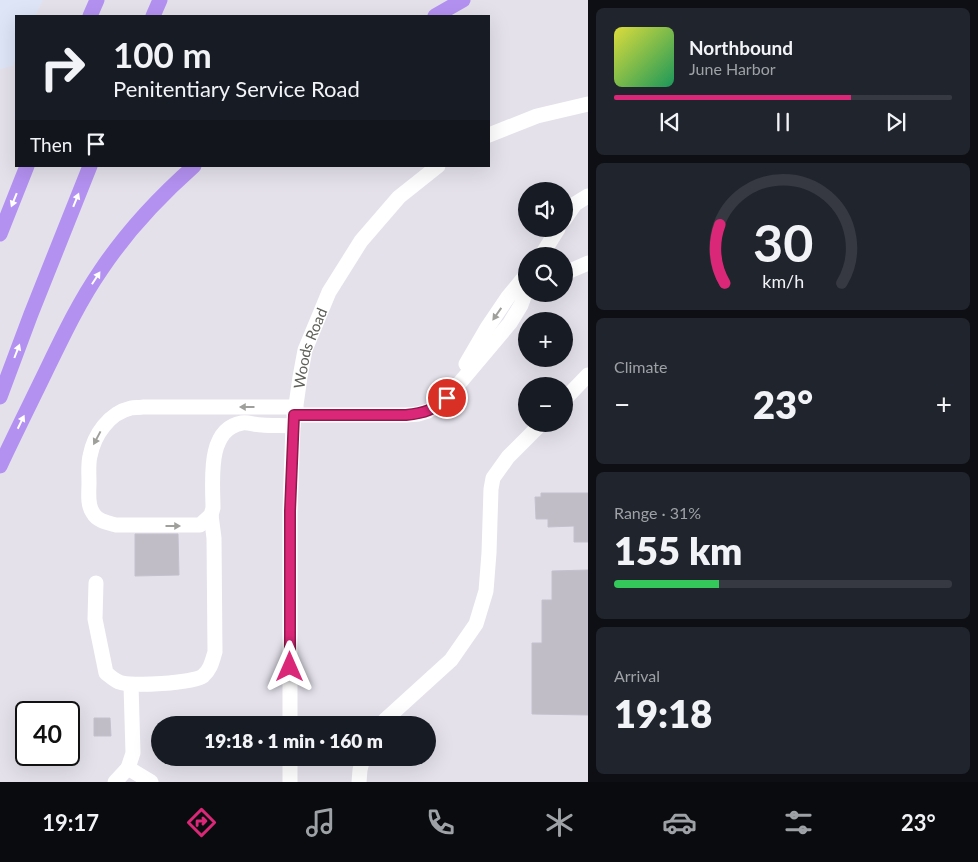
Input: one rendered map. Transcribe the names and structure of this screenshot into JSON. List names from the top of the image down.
{
  "streets": {
    "street": ["Woods Road"]
  },
  "page": {
    "turn": ["100 m", "Penitentiary Service Road"],
    "song": ["Northbound", "June Harbor"],
    "then": "Then",
    "map_buttons": ["+", "−"],
    "tile": [
      "Climate",
      ["Range · 31%", "155 km"],
      ["Arrival", "19:18"]
    ],
    "heat": ["−", "23°", "+"],
    "limit": "40",
    "trip": "19:18 · 1 min · 160 m",
    "tabs": ["19:17", "23°"],
    "gauge": ["30", "km/h"]
  }
}
